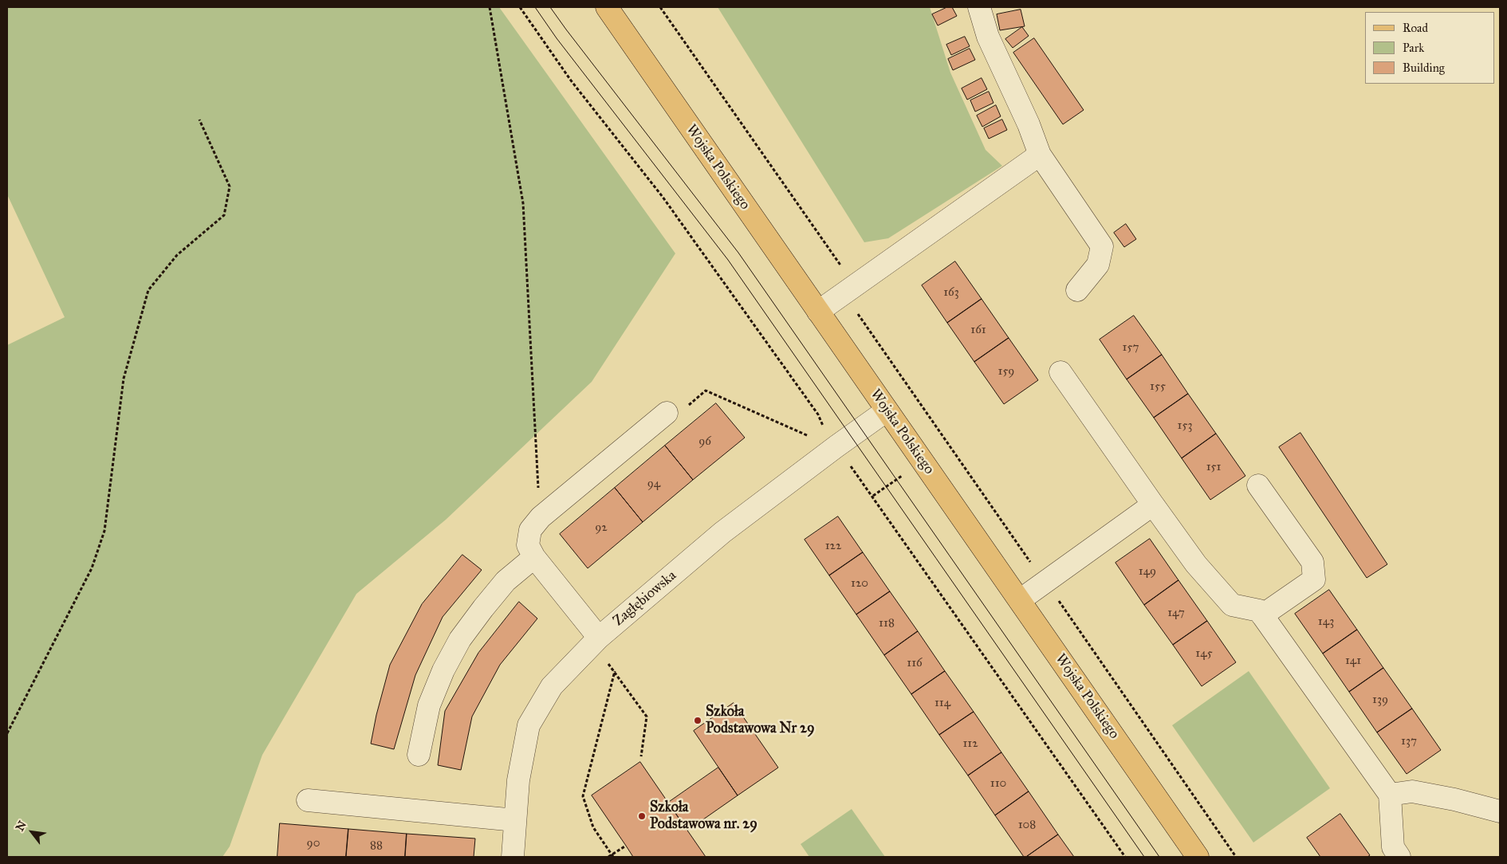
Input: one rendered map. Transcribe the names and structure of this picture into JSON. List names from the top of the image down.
{
  "streets": {
    "main road": ["Wojska Polskiego"],
    "street": ["Zagłębiowska"]
  },
  "crossings": [
    ["Wojska Polskiego", "Zagłębiowska"]
  ],
  "places": ["Szkoła Podstawowa Nr 29", "Szkoła Podstawowa nr. 29"],
  "house_numbers": [
    "163",
    "161",
    "157",
    "159",
    "155",
    "153",
    "96",
    "151",
    "94",
    "92",
    "122",
    "149",
    "120",
    "147",
    "143",
    "118",
    "145",
    "141",
    "116",
    "139",
    "114",
    "137",
    "112",
    "110",
    "108",
    "90",
    "88"
  ],
  "legend": ["Road", "Park", "Building"],
  "north": "top left"
}
